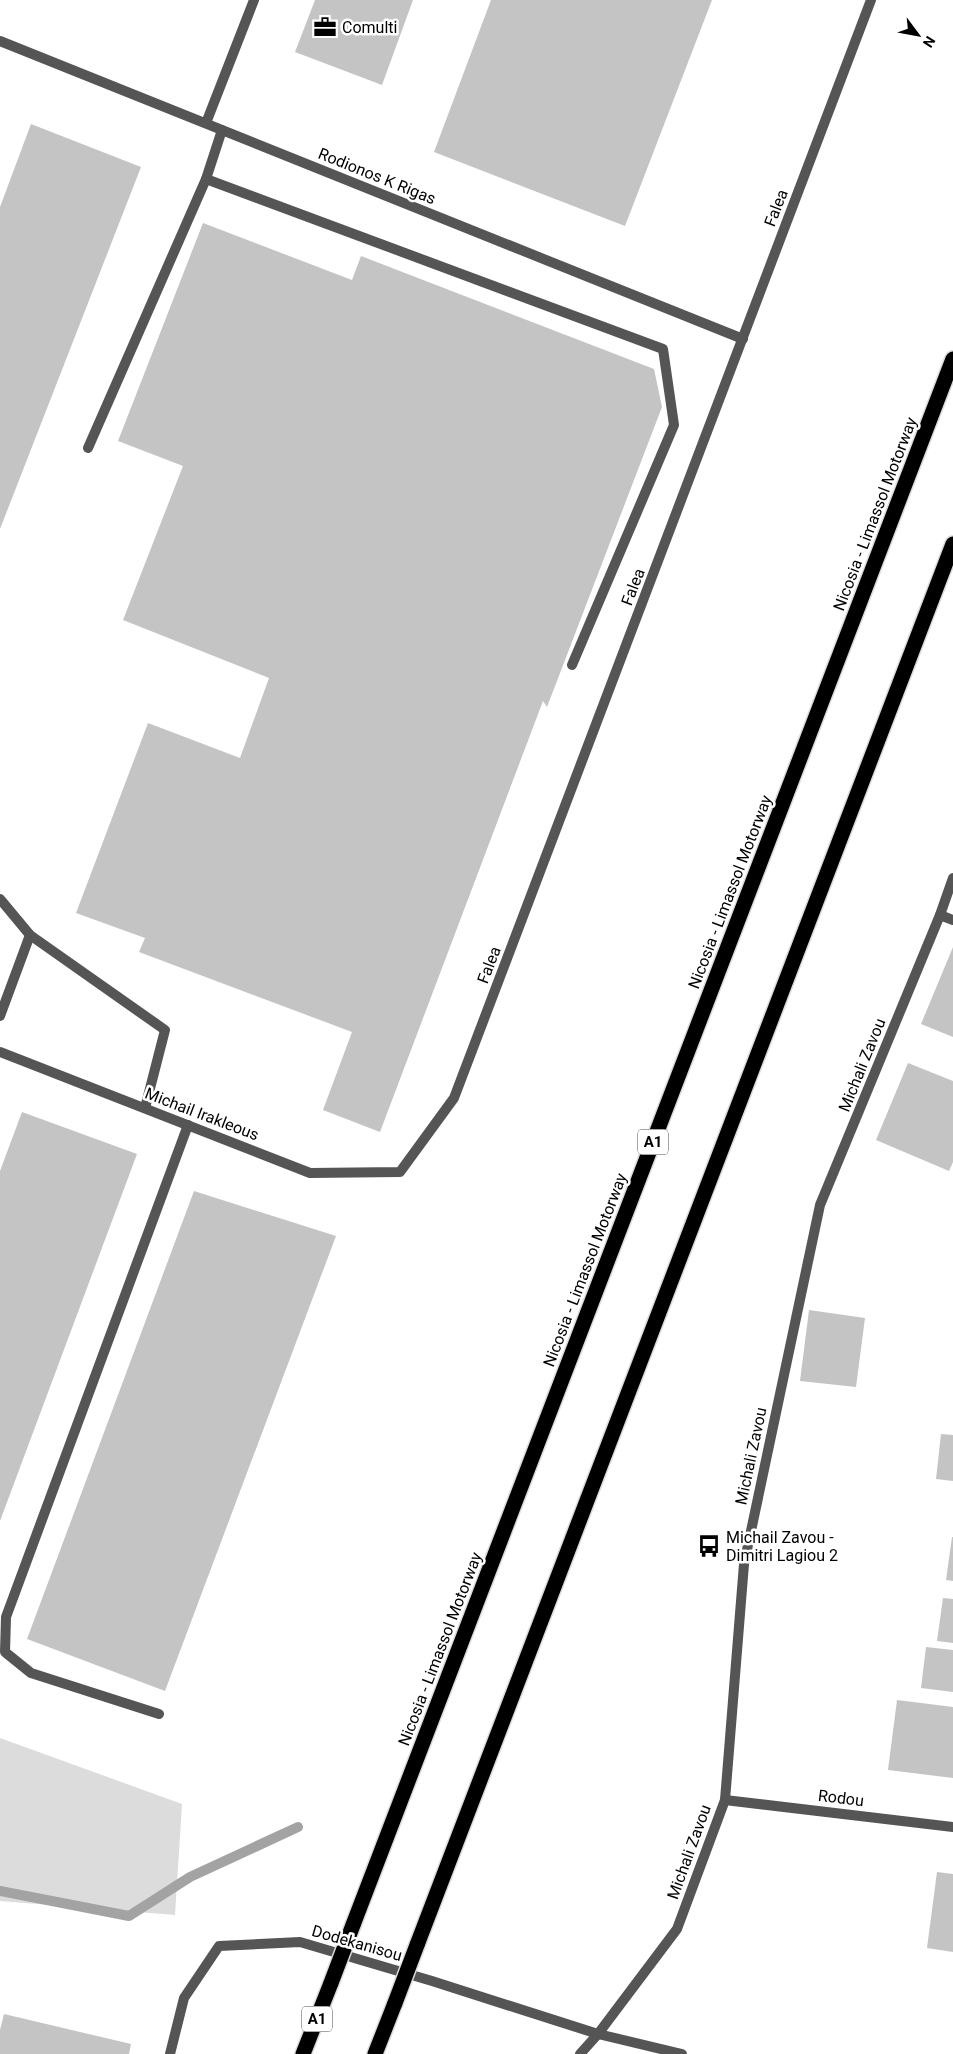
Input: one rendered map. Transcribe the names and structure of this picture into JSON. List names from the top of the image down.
{
  "streets": {
    "highway": ["Nicosia - Limassol Motorway", "A1"],
    "street": [
      "Rodionos K Rigas",
      "Falea",
      "Michali Zavou",
      "Michail Irakleous",
      "Rodou",
      "Dodekanisou"
    ]
  },
  "crossings": [
    ["Rodionos K Rigas", "Falea"],
    ["Falea", "Michail Irakleous"],
    ["Michali Zavou", "Rodou"],
    ["Michali Zavou", "Dodekanisou"]
  ],
  "places": {
    "office": ["Comulti"],
    "bus stop": ["Michail Zavou - Dimitri Lagiou 2"]
  },
  "north": "bottom right"
}
